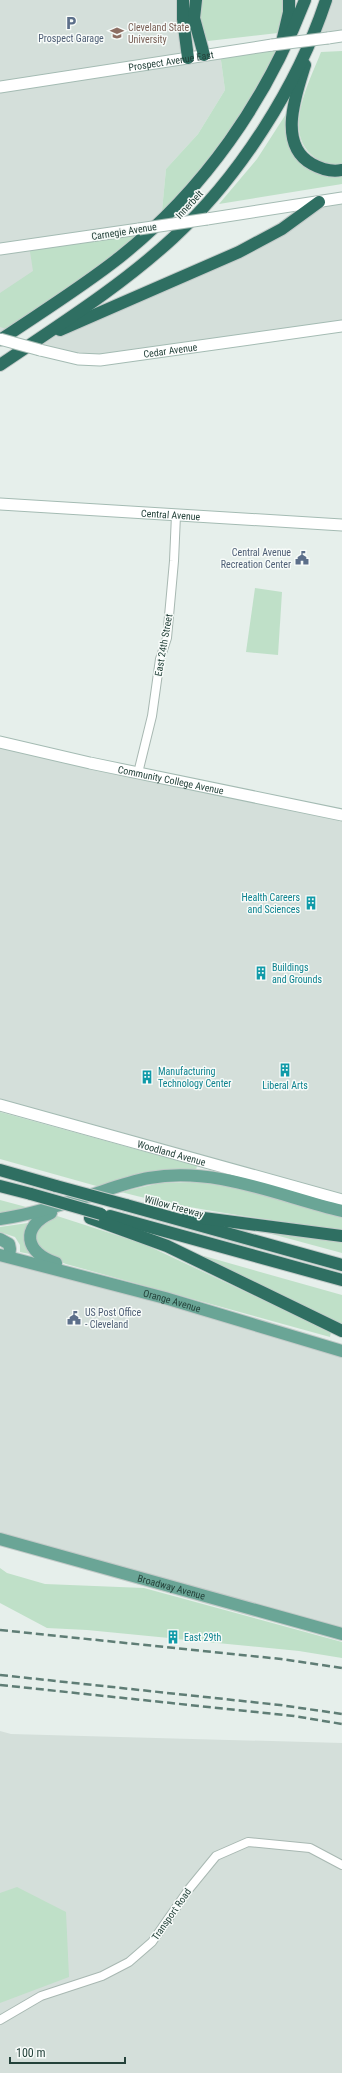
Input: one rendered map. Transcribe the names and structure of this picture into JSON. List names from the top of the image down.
{
  "streets": {
    "highway": ["Innerbelt", "Willow Freeway"],
    "main road": ["Orange Avenue", "Broadway Avenue"],
    "street": [
      "Prospect Avenue East",
      "Carnegie Avenue",
      "Cedar Avenue",
      "Central Avenue",
      "East 24th Street",
      "Community College Avenue",
      "Woodland Avenue",
      "Transport Road"
    ]
  },
  "crossings": [
    ["Innerbelt", "Cedar Avenue"],
    ["Central Avenue", "East 24th Street"],
    ["East 24th Street", "Community College Avenue"]
  ],
  "places": {
    "parking": ["Prospect Garage"],
    "school or university": ["Cleveland State University"],
    "public building": ["Central Avenue Recreation Center", "US Post Office - Cleveland"],
    "building": [
      "Health Careers and Sciences",
      "Buildings and Grounds",
      "Liberal Arts",
      "Manufacturing Technology Center",
      "East 29th"
    ]
  },
  "scale_bar": "100 m"
}
